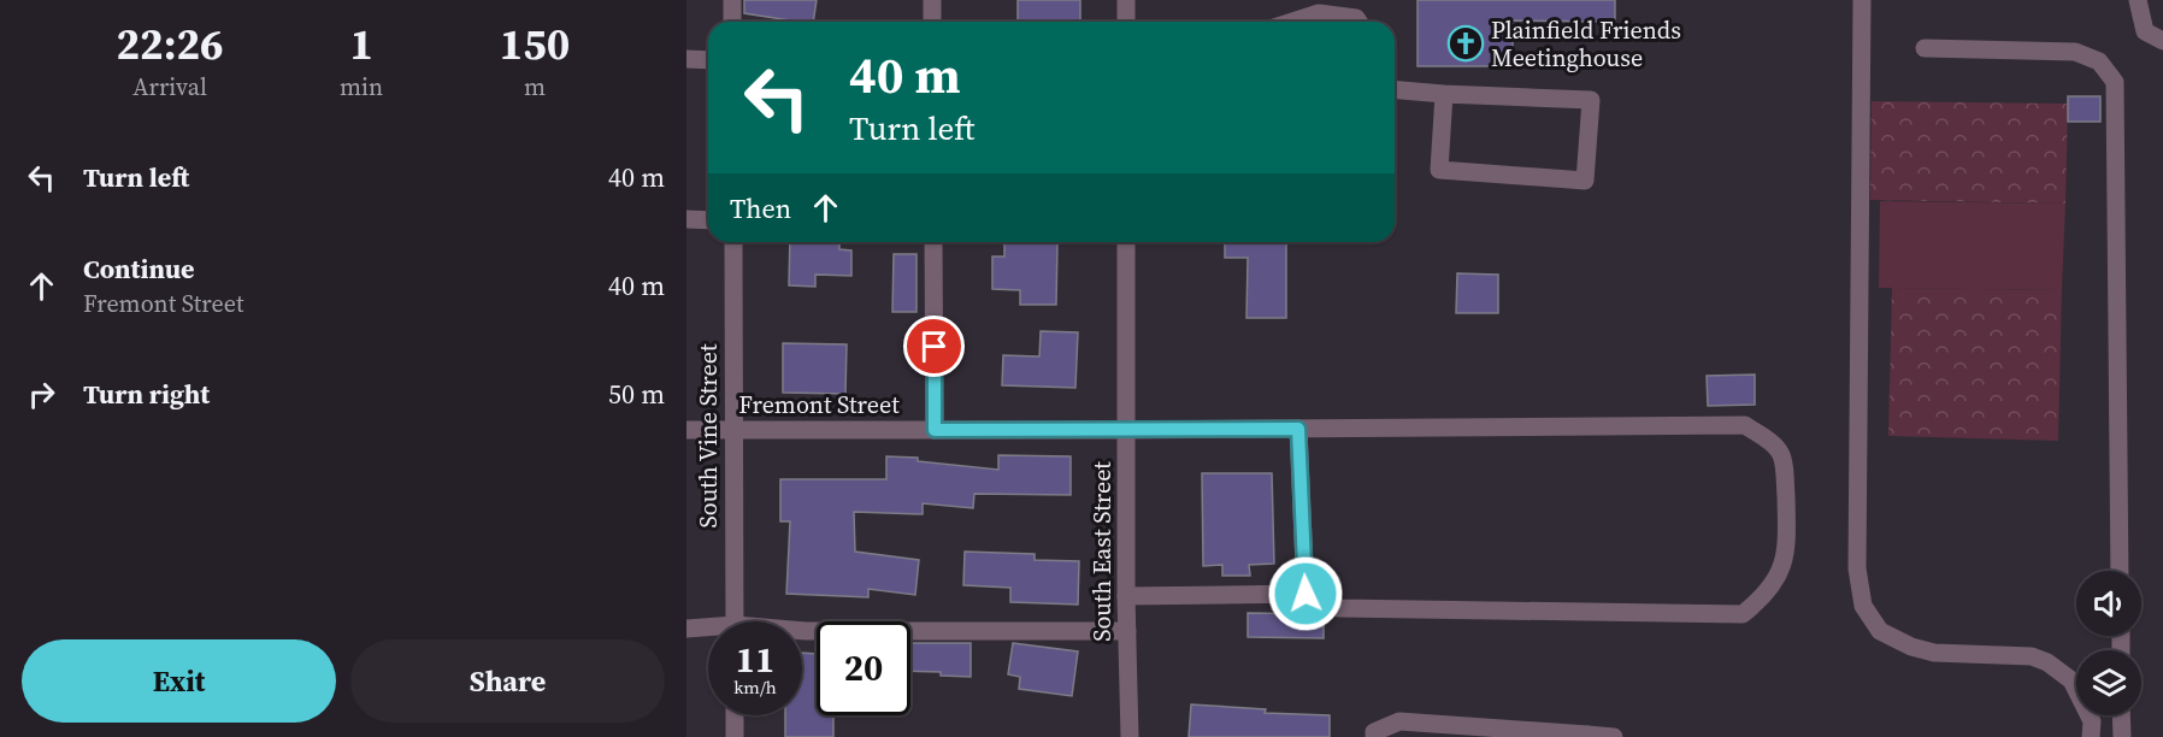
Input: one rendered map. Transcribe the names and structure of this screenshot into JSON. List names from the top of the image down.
{
  "streets": {
    "street": ["Fremont Street", "South Vine Street", "South East Street"]
  },
  "crossings": [
    ["Fremont Street", "South Vine Street"],
    ["Fremont Street", "South East Street"]
  ],
  "places": {
    "church": ["Plainfield Friends Meetinghouse"]
  },
  "page": {
    "eta": [
      "22:26",
      "Arrival",
      "1",
      "min",
      "150",
      "m"
    ],
    "turn": ["40 m", "Turn left"],
    "list": [
      {
        "name": "Turn left",
        "value": "40 m"
      },
      {
        "name": "Continue",
        "note": "Fremont Street",
        "value": "40 m"
      },
      {
        "name": "Turn right",
        "value": "50 m"
      }
    ],
    "then": "Then",
    "speed": "11 km/h",
    "limit": "20",
    "buttons": ["Exit", "Share"]
  }
}
